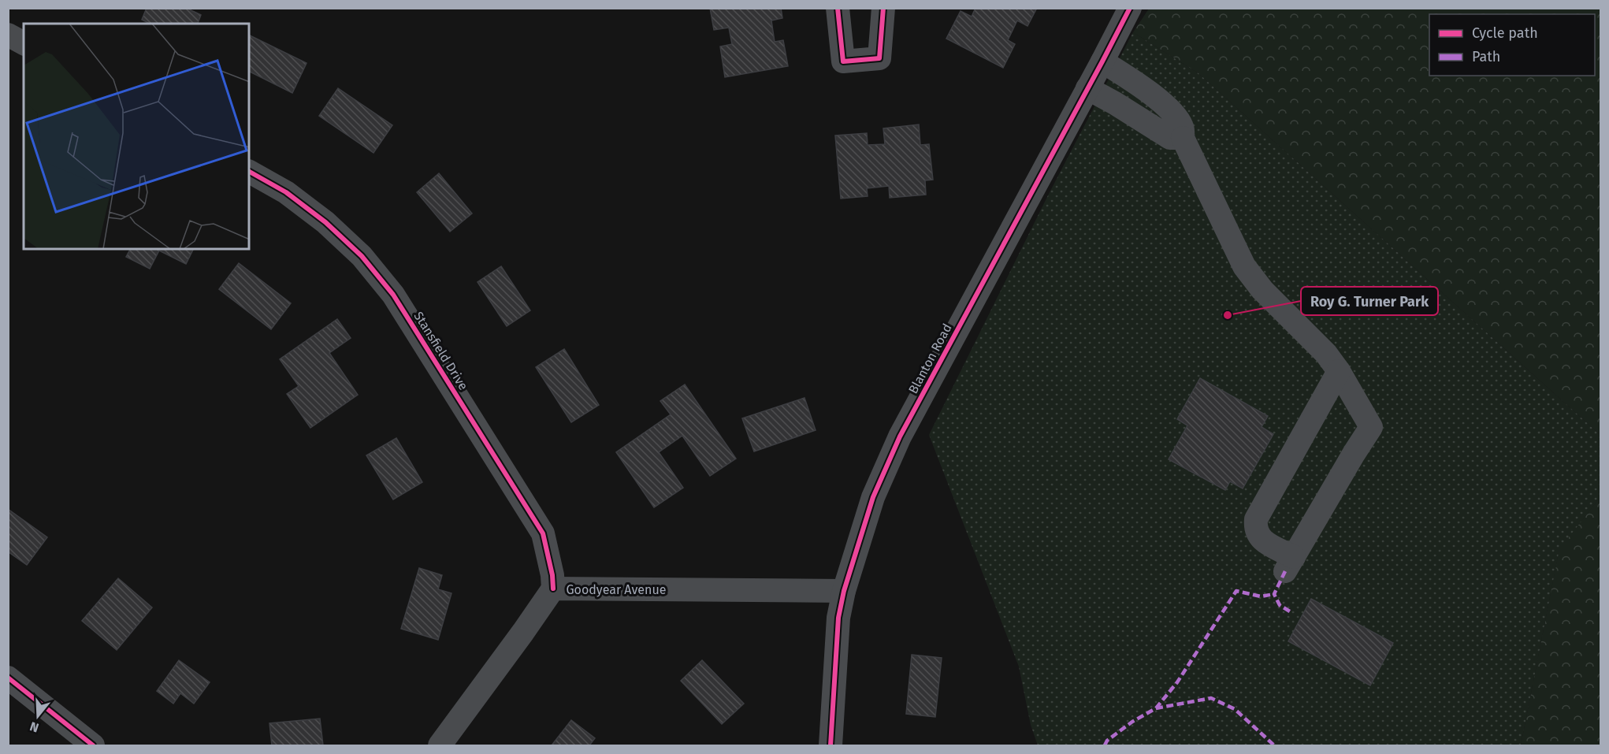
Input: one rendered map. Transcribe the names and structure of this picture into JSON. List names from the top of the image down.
{
  "streets": {
    "street": ["Stansfield Drive", "Blanton Road", "Goodyear Avenue"]
  },
  "crossings": [
    ["Stansfield Drive", "Goodyear Avenue"],
    ["Blanton Road", "Goodyear Avenue"]
  ],
  "places": ["Roy G. Turner Park"],
  "legend": ["Cycle path", "Path"],
  "north": "bottom"
}
